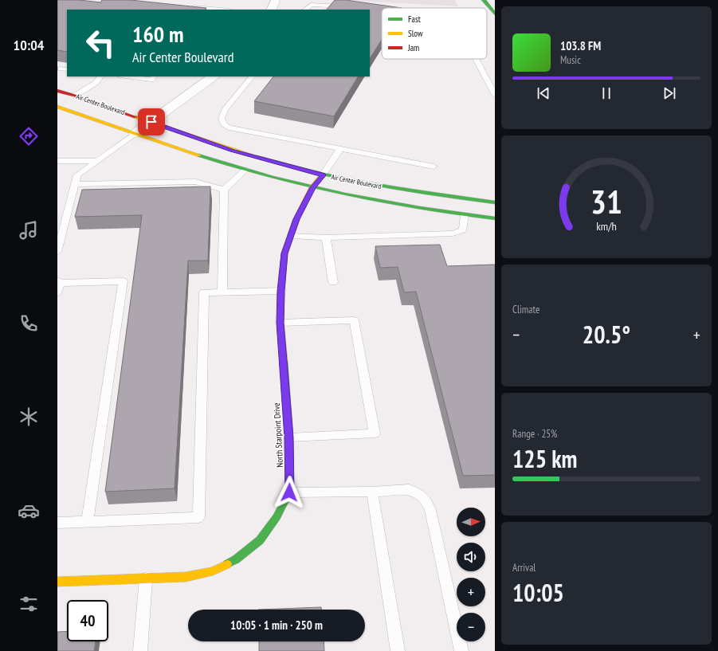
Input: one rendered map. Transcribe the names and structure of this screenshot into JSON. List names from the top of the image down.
{
  "streets": {
    "main road": ["Air Center Boulevard", "North Starpoint Drive"]
  },
  "crossings": [
    ["Air Center Boulevard", "North Starpoint Drive"]
  ],
  "legend": ["Fast", "Slow", "Jam"],
  "north": "right",
  "page": {
    "tabs": "10:04",
    "turn": ["160 m", "Air Center Boulevard"],
    "song": ["103.8 FM", "Music"],
    "tile": [
      "Climate",
      ["Range · 25%", "125 km"],
      ["Arrival", "10:05"]
    ],
    "heat": ["−", "20.5°", "+"],
    "map_buttons": ["+", "−"],
    "limit": "40",
    "trip": "10:05 · 1 min · 250 m",
    "gauge": ["31", "km/h"]
  }
}
